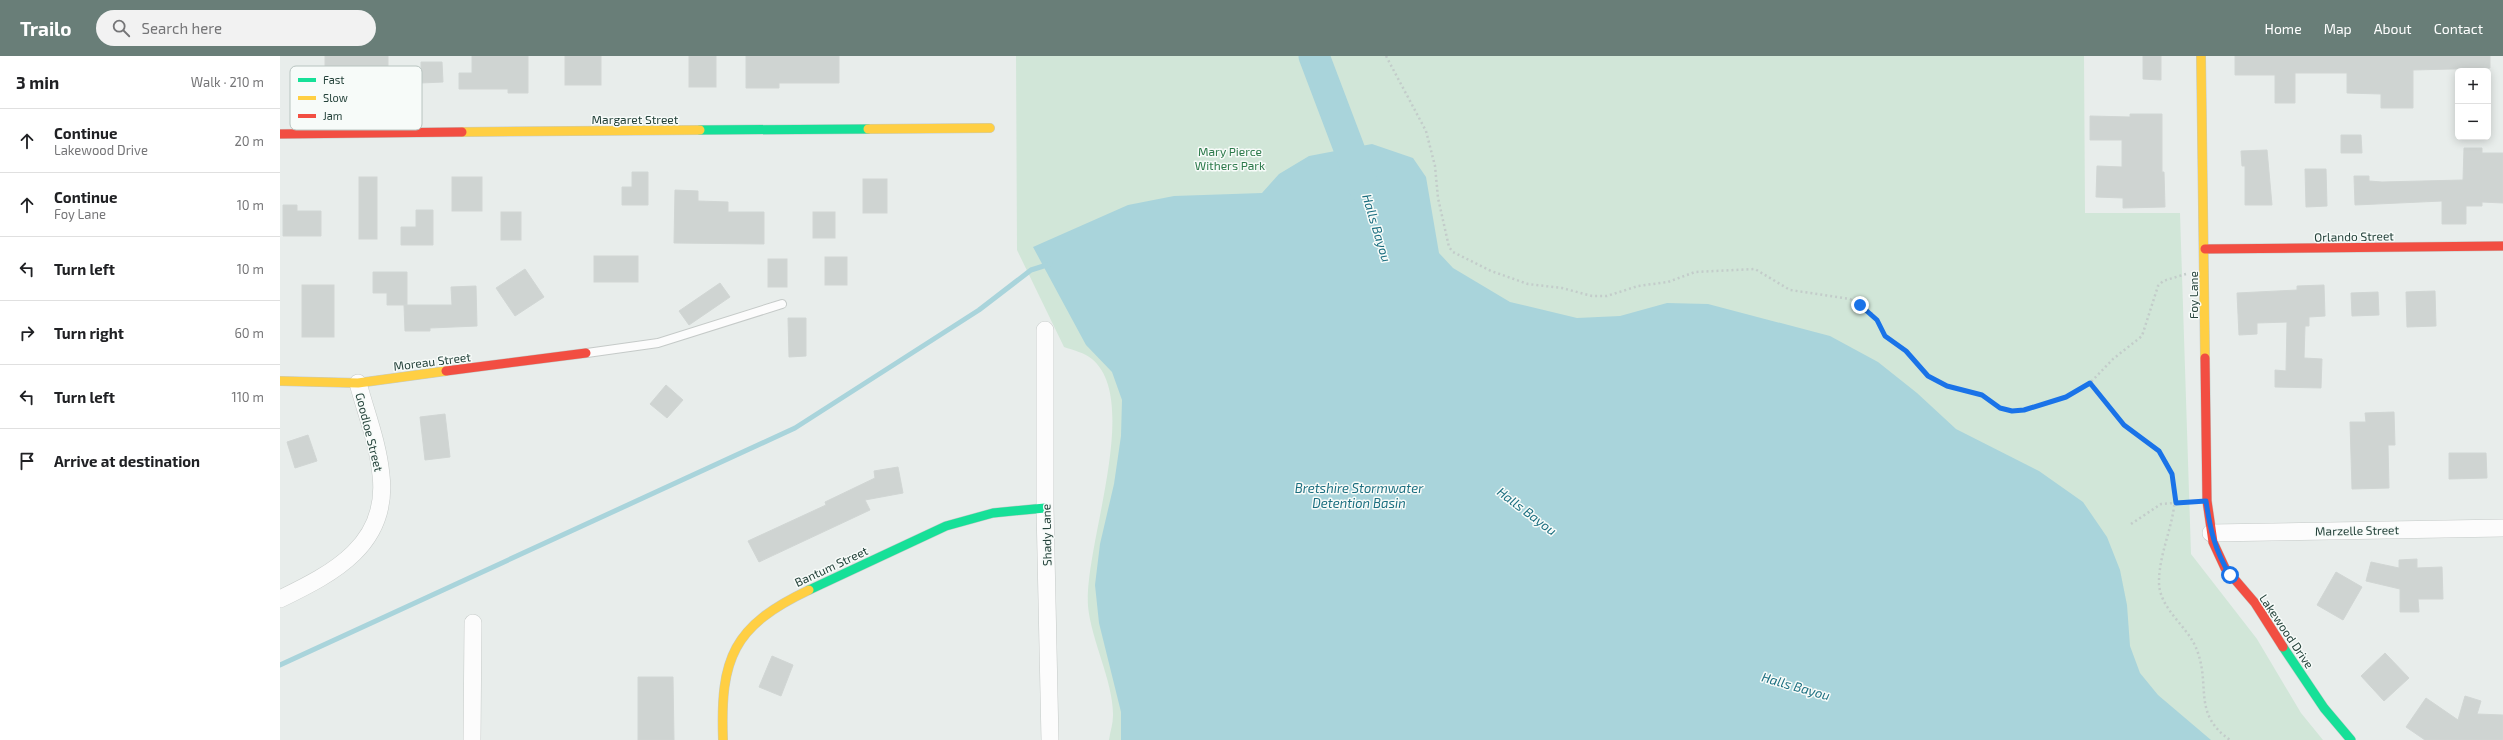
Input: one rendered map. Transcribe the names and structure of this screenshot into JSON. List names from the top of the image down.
{
  "streets": {
    "street": [
      "Margaret Street",
      "Orlando Street",
      "Foy Lane",
      "Moreau Street",
      "Goodloe Street",
      "Marzelle Street",
      "Shady Lane",
      "Bantum Street",
      "Lakewood Drive"
    ]
  },
  "crossings": [
    ["Orlando Street", "Foy Lane"],
    ["Foy Lane", "Marzelle Street"],
    ["Foy Lane", "Lakewood Drive"],
    ["Moreau Street", "Goodloe Street"],
    ["Marzelle Street", "Lakewood Drive"],
    ["Shady Lane", "Bantum Street"]
  ],
  "water": ["Halls Bayou", "Bretshire Stormwater Detention Basin"],
  "parks": ["Mary Pierce Withers Park"],
  "legend": ["Fast", "Slow", "Jam"],
  "page": {
    "header": "Trailo",
    "search": "Search here",
    "nav": [
      "Home",
      "Map",
      "About",
      "Contact"
    ],
    "heading": ["3 min", "Walk · 210 m"],
    "map_buttons": ["+", "−"],
    "list": [
      ["Continue", "Lakewood Drive", "20 m"],
      ["Continue", "Foy Lane", "10 m"],
      ["Turn left", "10 m"],
      ["Turn right", "60 m"],
      ["Turn left", "110 m"],
      "Arrive at destination"
    ]
  }
}
